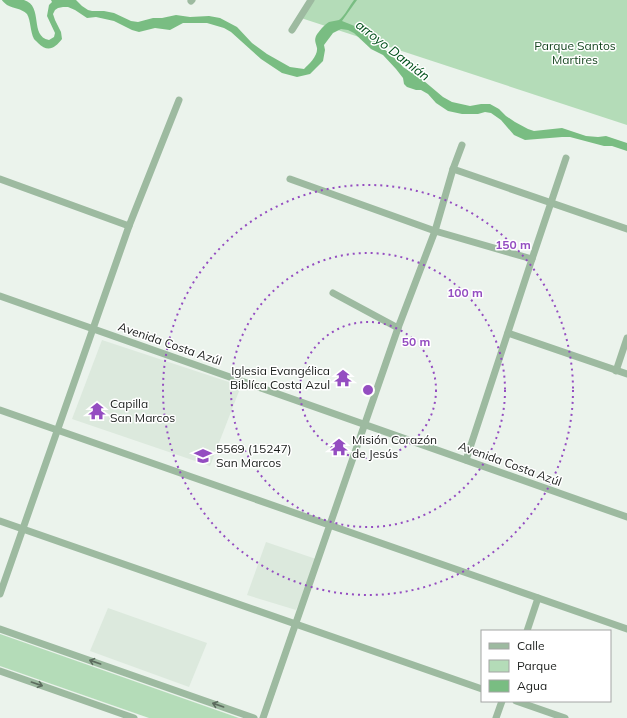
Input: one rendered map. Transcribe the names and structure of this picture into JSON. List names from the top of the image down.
{
  "streets": {
    "street": ["Avenida Costa Azúl"]
  },
  "water": ["arroyo Damián"],
  "parks": ["Parque Santos Martires"],
  "places": {
    "temple": ["Iglesia Evangélica Biblíca Costa Azul", "Capilla San Marcos", "Misión Corazón de Jesús"],
    "school or university": ["5569 (15247) San Marcos"]
  },
  "legend": ["Calle", "Parque", "Agua"],
  "rings": ["150 m", "100 m", "50 m"]
}
